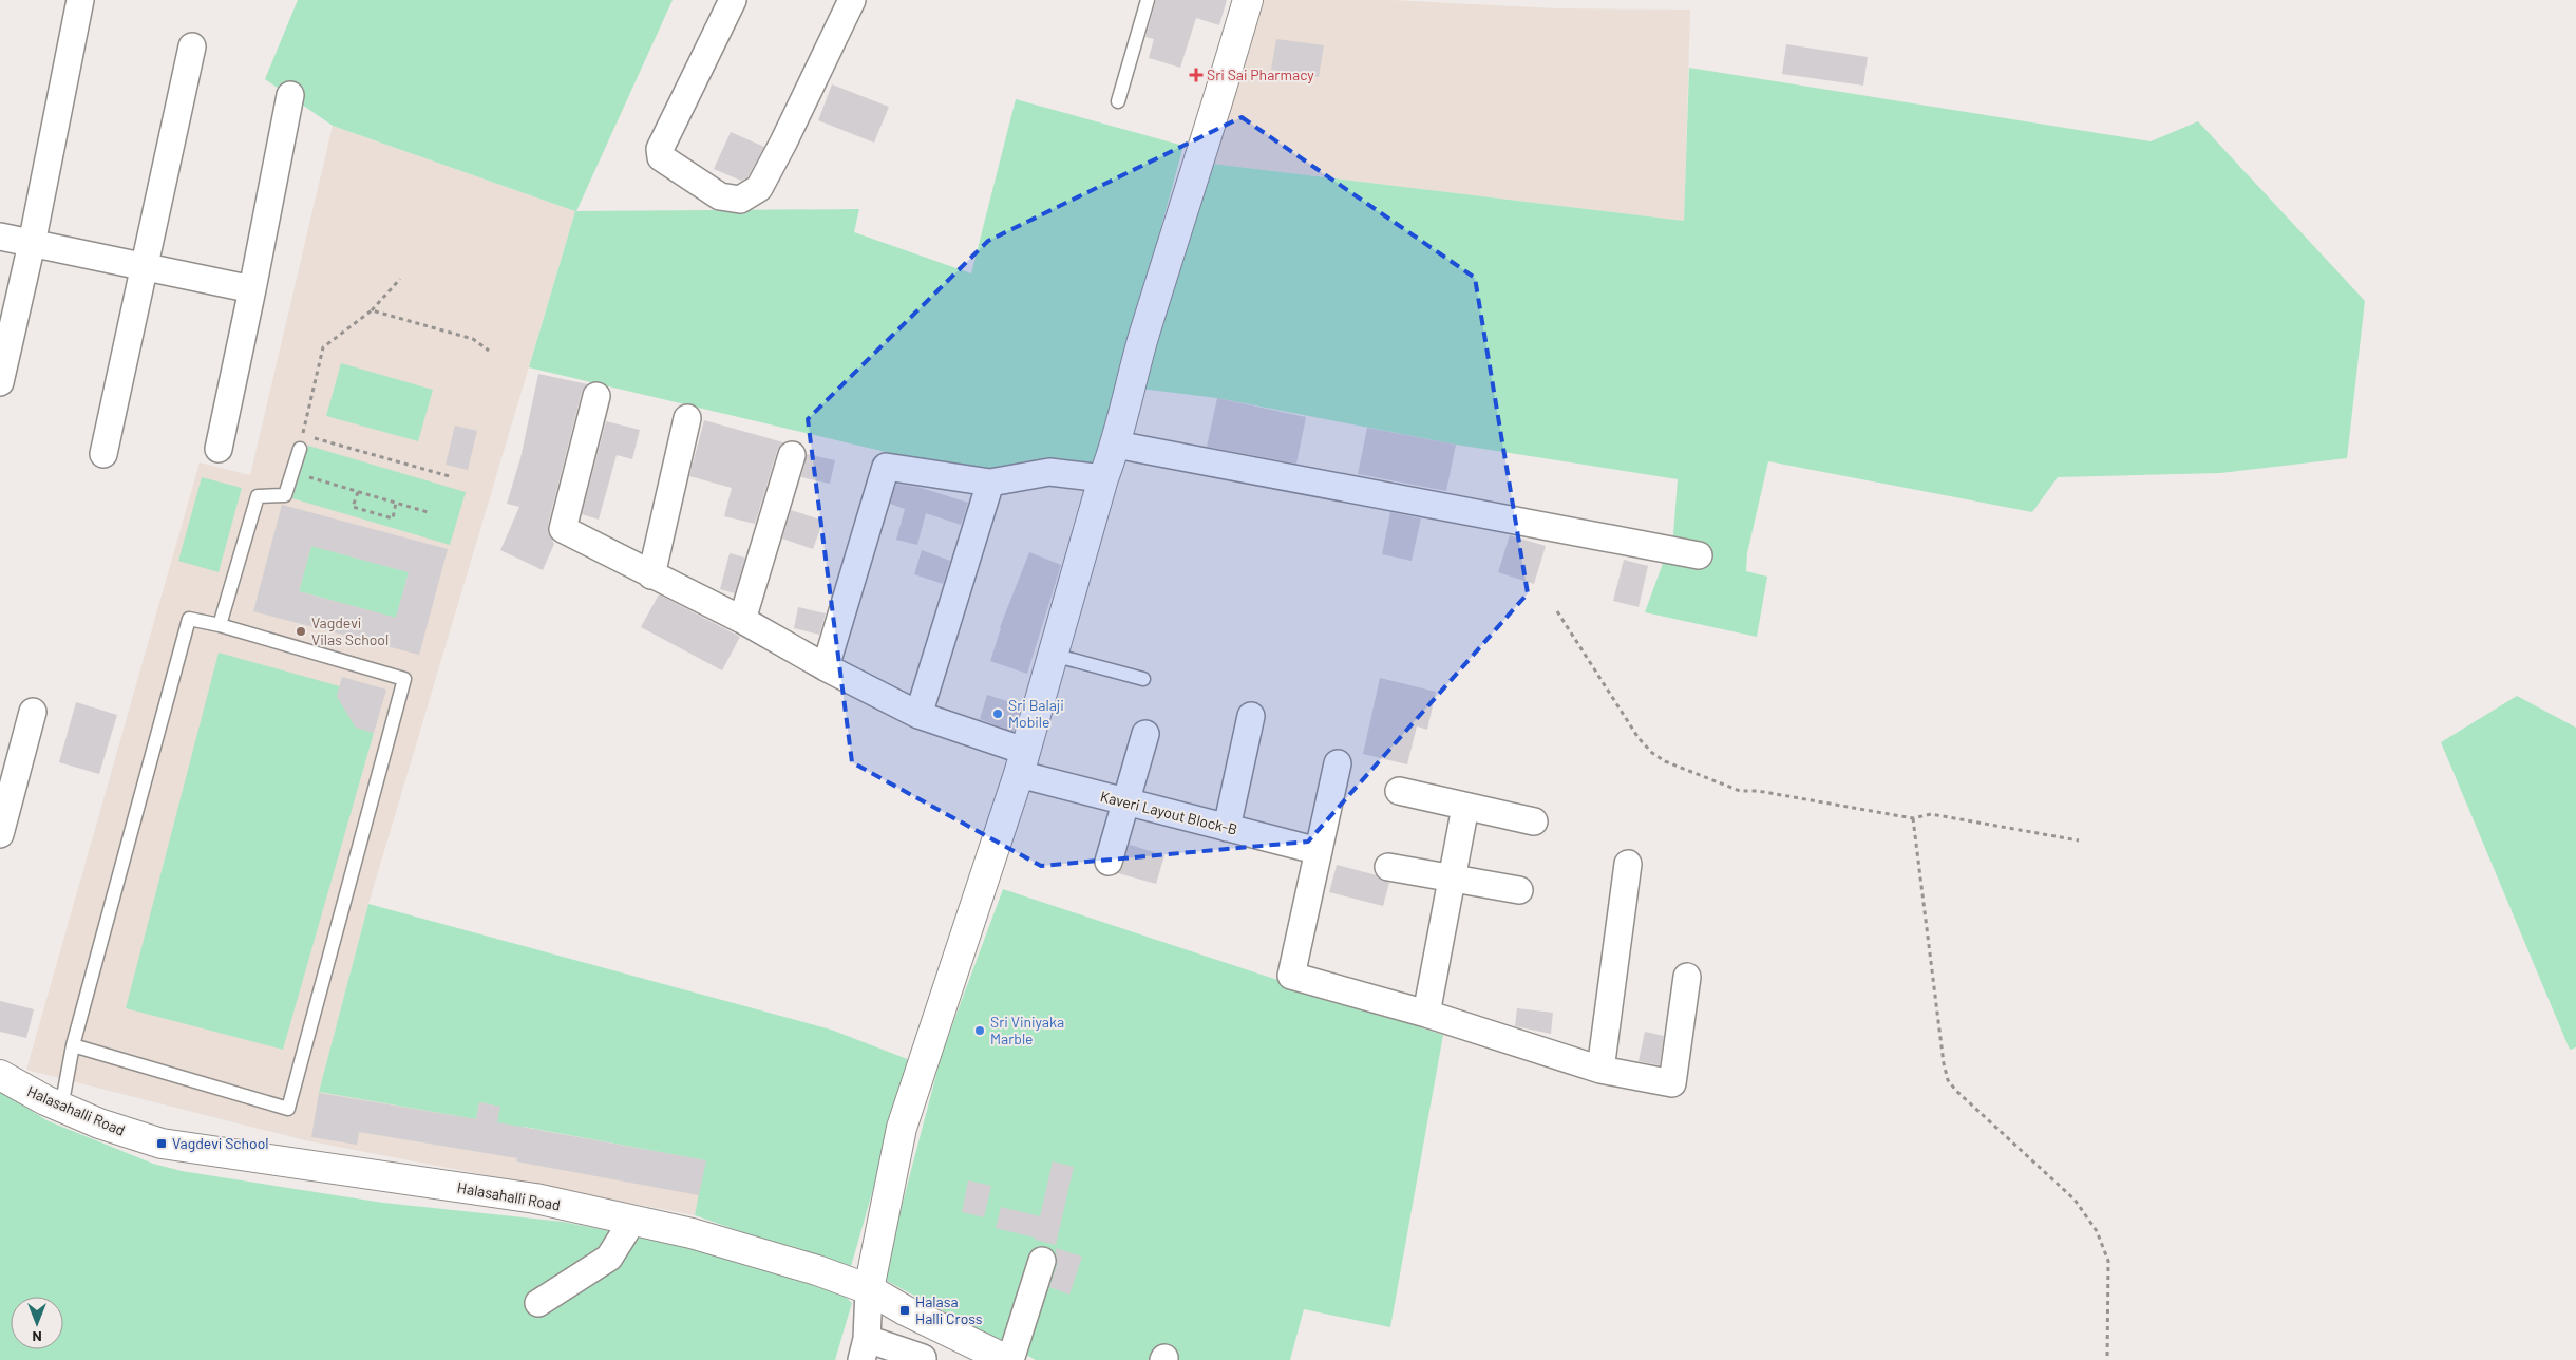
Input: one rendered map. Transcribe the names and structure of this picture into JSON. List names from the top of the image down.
{
  "streets": {
    "street": ["Kaveri Layout Block-B", "Halasahalli Road"]
  },
  "places": {
    "health": ["Sri Sai Pharmacy"],
    "other": ["Vagdevi Vilas School", "Sri Balaji Mobile", "Sri Viniyaka Marble"],
    "transit": ["Vagdevi School", "Halasa Halli Cross"]
  },
  "north": "bottom"
}
